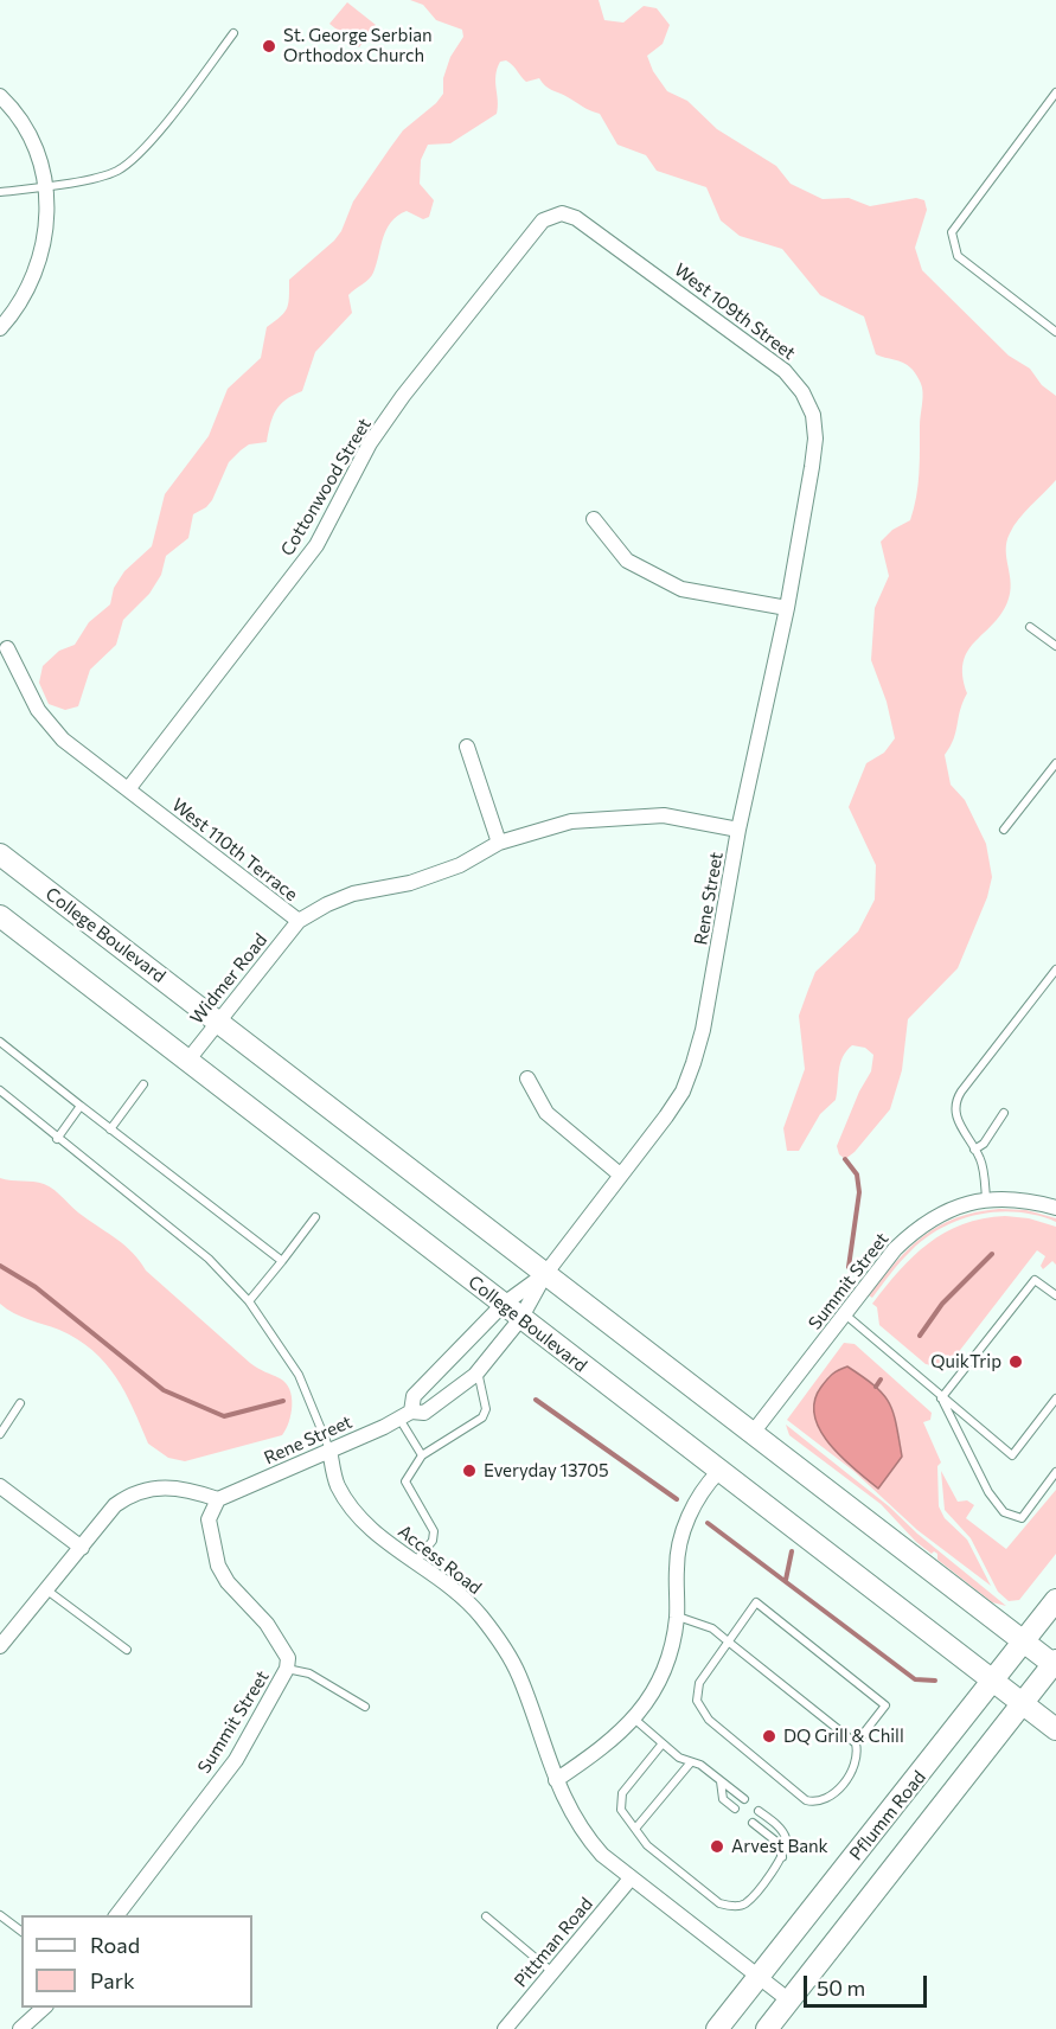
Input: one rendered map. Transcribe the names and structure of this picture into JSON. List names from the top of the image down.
{
  "streets": {
    "main road": ["College Boulevard", "Pflumm Road"],
    "street": [
      "West 109th Street",
      "Cottonwood Street",
      "West 110th Terrace",
      "Rene Street",
      "Widmer Road",
      "Summit Street",
      "Access Road",
      "Pittman Road"
    ]
  },
  "crossings": [
    ["West 109th Street", "Cottonwood Street"],
    ["West 109th Street", "Rene Street"],
    ["Cottonwood Street", "West 110th Terrace"],
    ["West 110th Terrace", "Rene Street"],
    ["West 110th Terrace", "Widmer Road"],
    ["Rene Street", "College Boulevard"],
    ["Rene Street", "Summit Street"],
    ["Rene Street", "Access Road"],
    ["College Boulevard", "Widmer Road"],
    ["College Boulevard", "Summit Street"],
    ["College Boulevard", "Pflumm Road"],
    ["Access Road", "Pflumm Road"],
    ["Access Road", "Pittman Road"]
  ],
  "places": [
    "St. George Serbian Orthodox Church",
    "QuikTrip",
    "Everyday 13705",
    "DQ Grill & Chill",
    "Arvest Bank"
  ],
  "legend": ["Road", "Park"],
  "scale_bar": "50 m"
}
